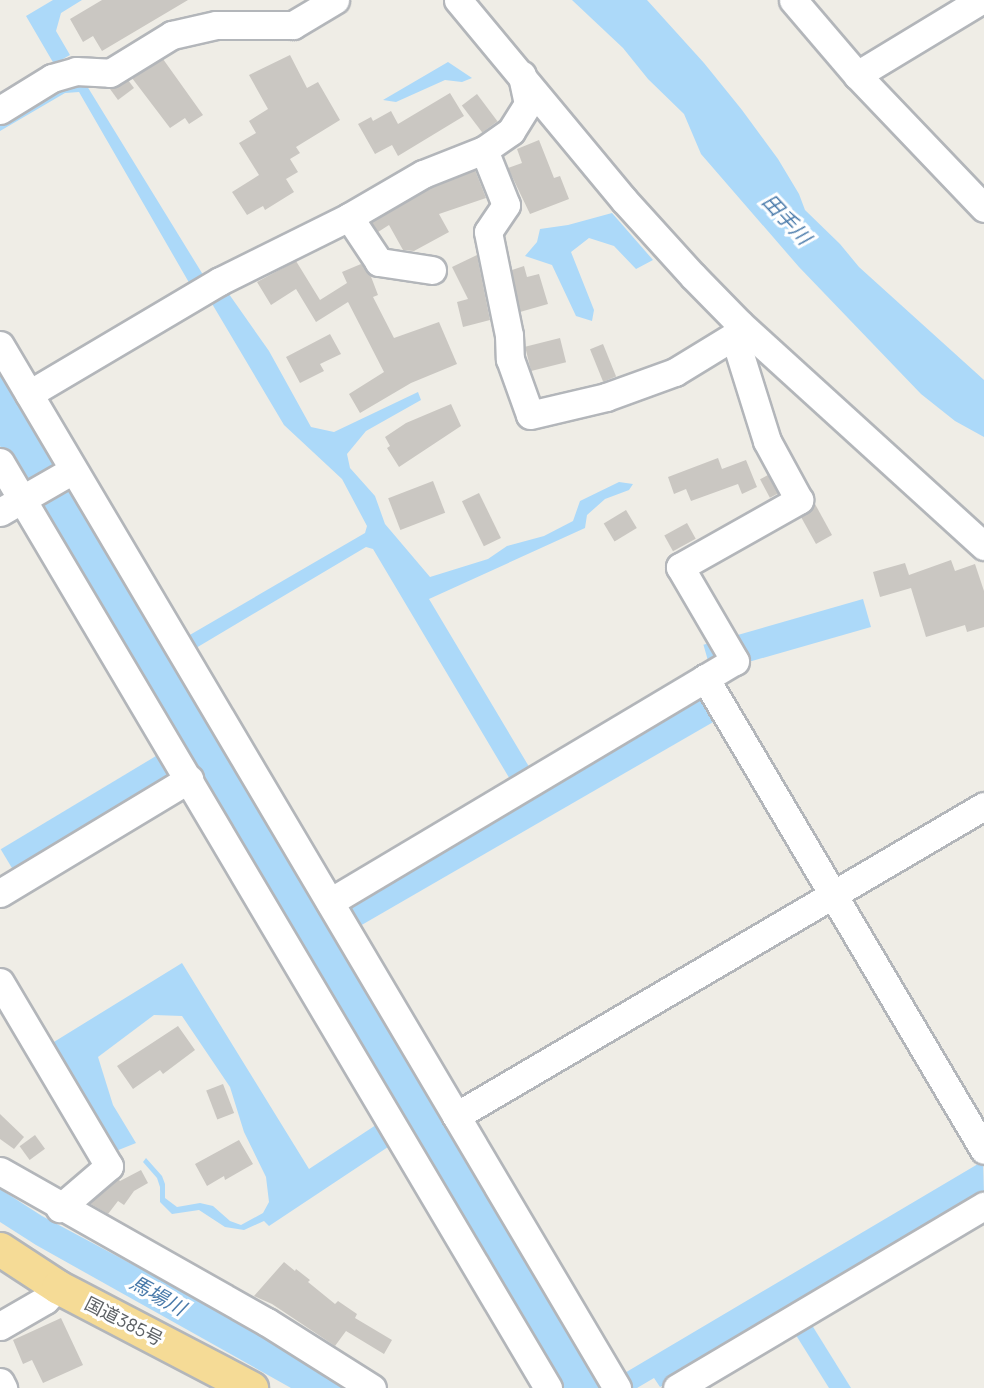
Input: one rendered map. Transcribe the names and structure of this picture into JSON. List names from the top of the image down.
{
  "streets": {
    "highway": ["国道385号"]
  },
  "water": ["田手川", "馬場川"]
}
